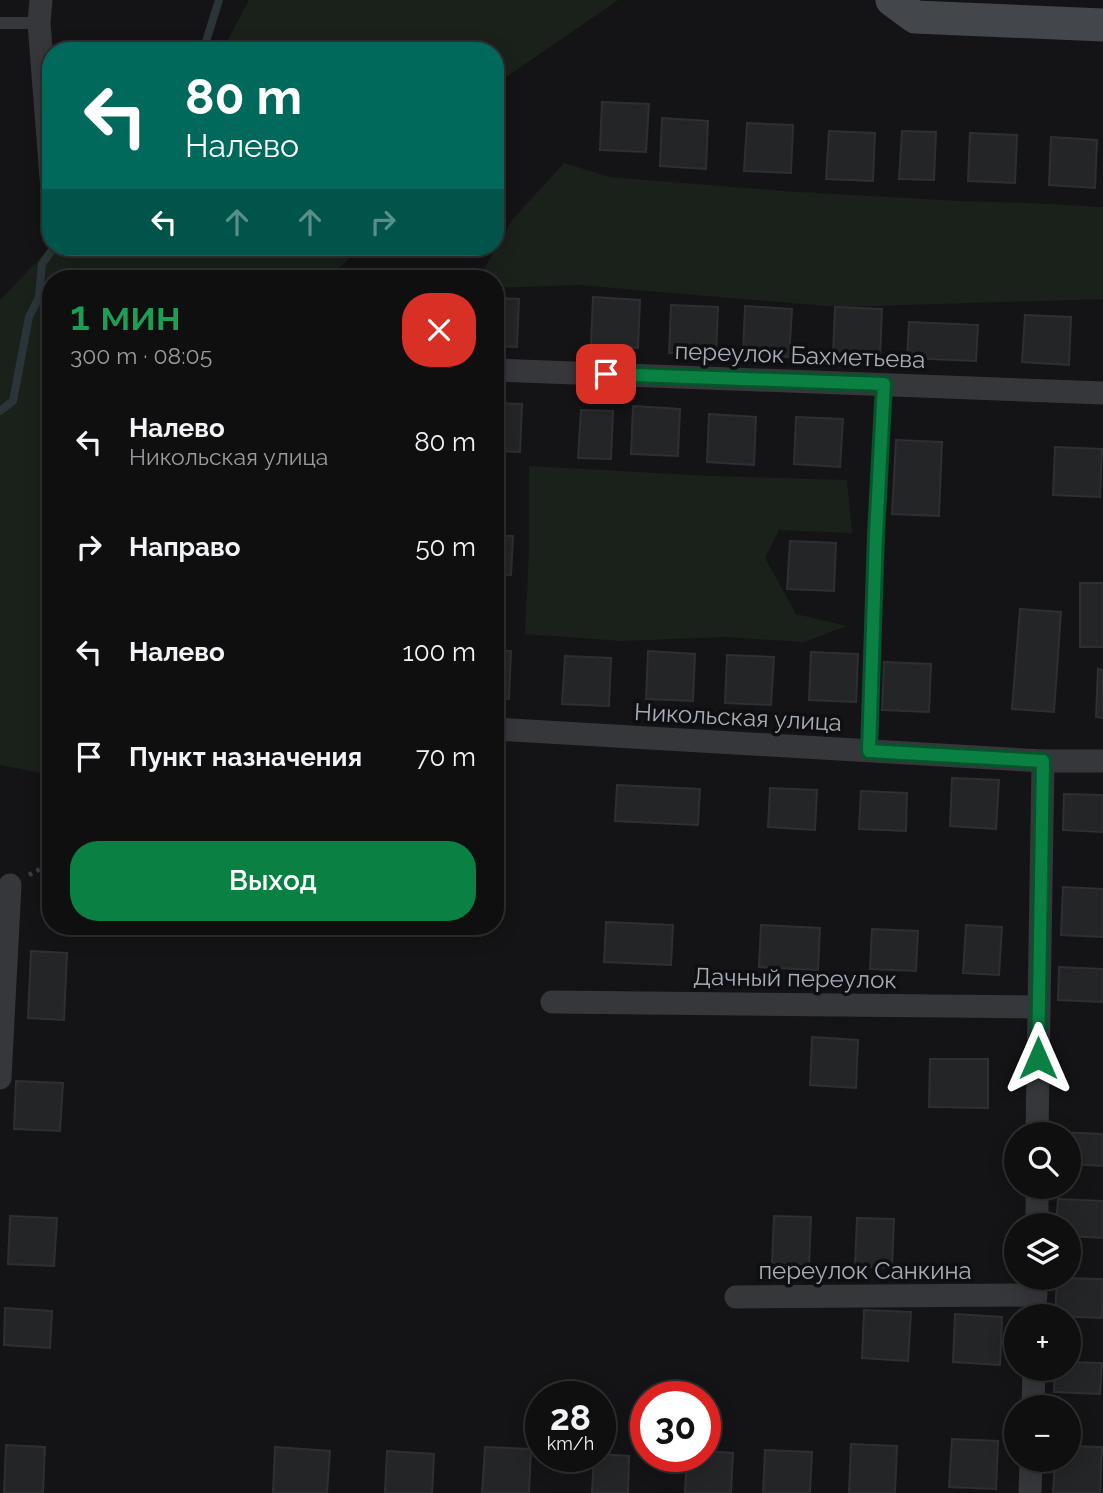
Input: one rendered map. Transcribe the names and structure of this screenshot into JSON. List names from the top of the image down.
{
  "streets": {
    "street": [
      "переулок Бахметьева",
      "Никольская улица",
      "Дачный переулок",
      "переулок Санкина"
    ]
  },
  "page": {
    "turn": ["80 m", "Налево"],
    "heading": ["1 мин", "300 m · 08:05"],
    "list": [
      {
        "name": "Налево",
        "note": "Никольская улица",
        "value": "80 m"
      },
      {
        "name": "Направо",
        "value": "50 m"
      },
      {
        "name": "Налево",
        "value": "100 m"
      },
      {
        "name": "Пункт назначения",
        "value": "70 m"
      }
    ],
    "buttons": "Выход",
    "map_buttons": ["+", "−"],
    "speed": "28 km/h",
    "limit": "30"
  }
}
